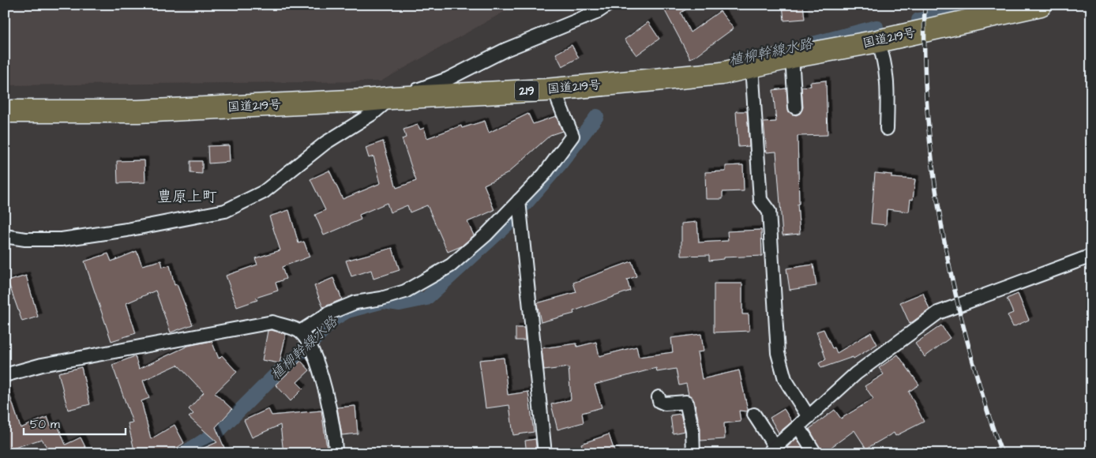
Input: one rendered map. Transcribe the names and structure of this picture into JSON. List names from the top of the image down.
{
  "streets": {
    "highway": ["国道219号", "219"]
  },
  "districts": ["豊原上町"],
  "water": ["植柳幹線水路"],
  "scale_bar": "50 m"
}
